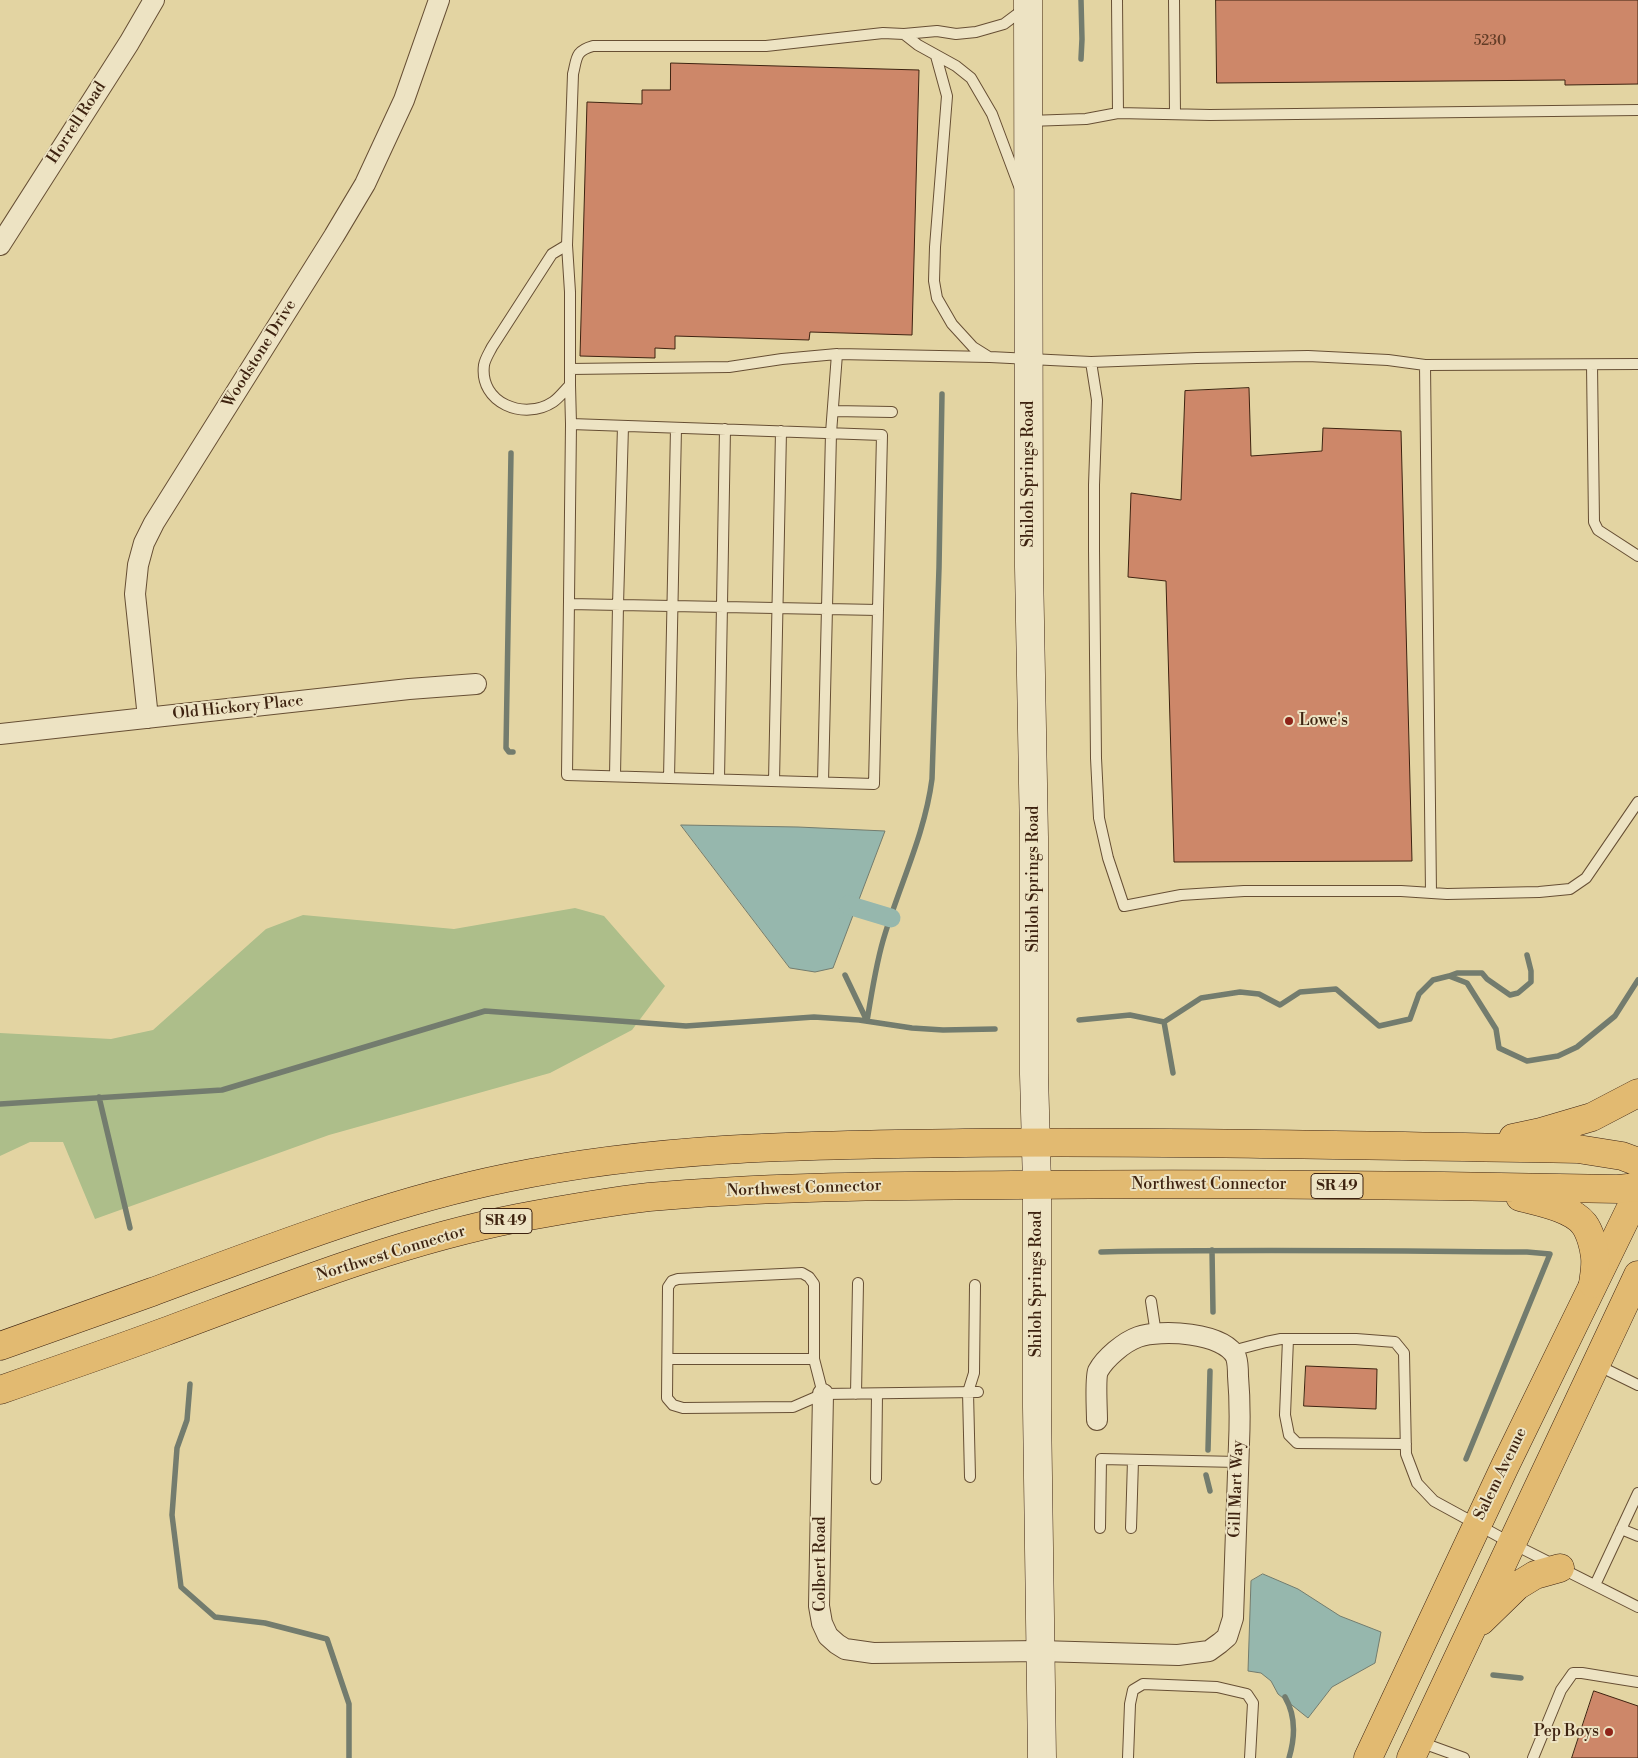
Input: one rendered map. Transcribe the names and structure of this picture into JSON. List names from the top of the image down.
{
  "streets": {
    "main road": ["Northwest Connector", "SR 49", "Salem Avenue"],
    "street": [
      "Horrell Road",
      "Woodstone Drive",
      "Shiloh Springs Road",
      "Old Hickory Place",
      "Gill Mart Way",
      "Colbert Road"
    ]
  },
  "crossings": [
    ["Woodstone Drive", "Old Hickory Place"],
    ["Shiloh Springs Road", "Northwest Connector"],
    ["Shiloh Springs Road", "SR 49"],
    ["Shiloh Springs Road", "Gill Mart Way"],
    ["Shiloh Springs Road", "Colbert Road"],
    ["Gill Mart Way", "Colbert Road"]
  ],
  "places": ["Lowe's", "Pep Boys"],
  "house_numbers": ["5230"]
}
